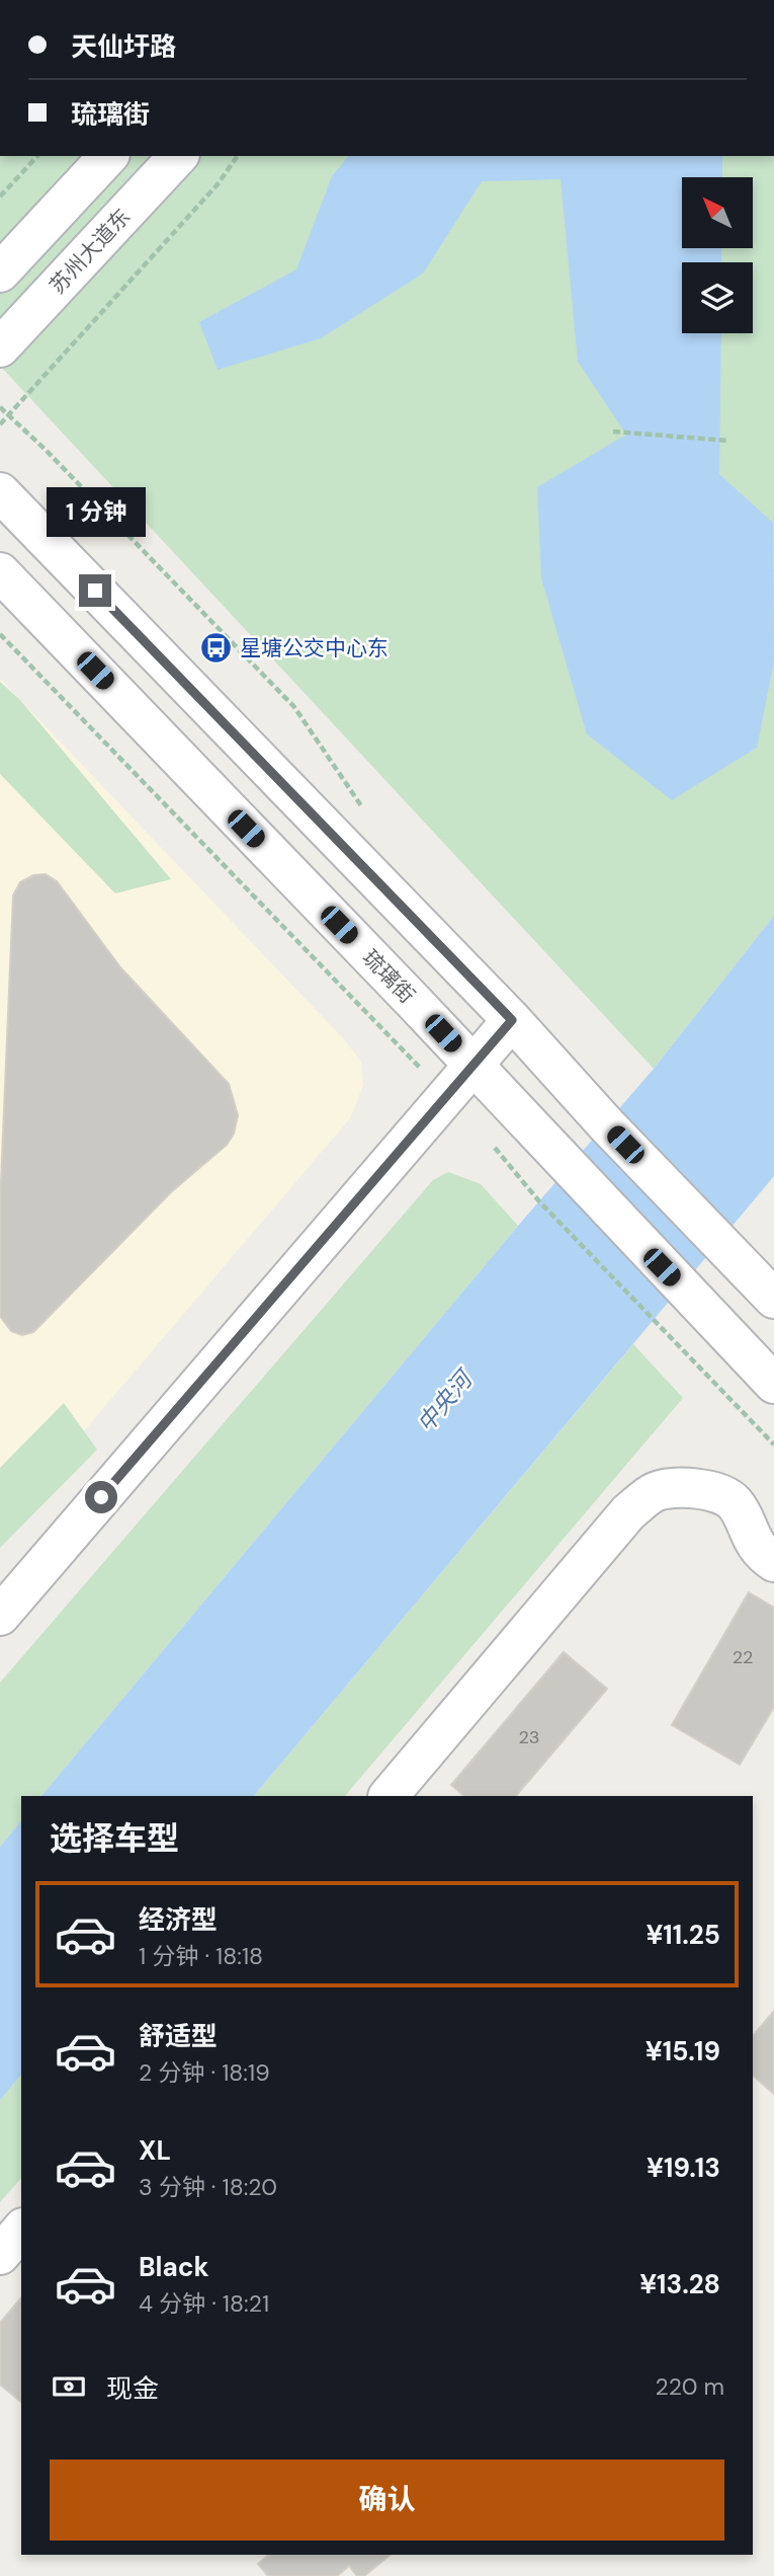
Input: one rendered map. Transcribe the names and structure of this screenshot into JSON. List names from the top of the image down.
{
  "streets": {
    "main road": ["苏州大道东", "琉璃街"]
  },
  "water": ["中央河"],
  "places": {
    "bus stop": ["星塘公交中心东"]
  },
  "house_numbers": ["22", "23"],
  "north": "top left",
  "page": {
    "banner": ["天仙圩路", "琉璃街"],
    "bubble": "1 分钟",
    "heading": "选择车型",
    "list": [
      {
        "name": "经济型",
        "note": "1 分钟 · 18:18",
        "value": "¥11.25"
      },
      {
        "name": "舒适型",
        "note": "2 分钟 · 18:19",
        "value": "¥15.19"
      },
      {
        "name": "XL",
        "note": "3 分钟 · 18:20",
        "value": "¥19.13"
      },
      {
        "name": "Black",
        "note": "4 分钟 · 18:21",
        "value": "¥13.28"
      }
    ],
    "pay": ["现金", "220 m"],
    "buttons": "确认"
  }
}
